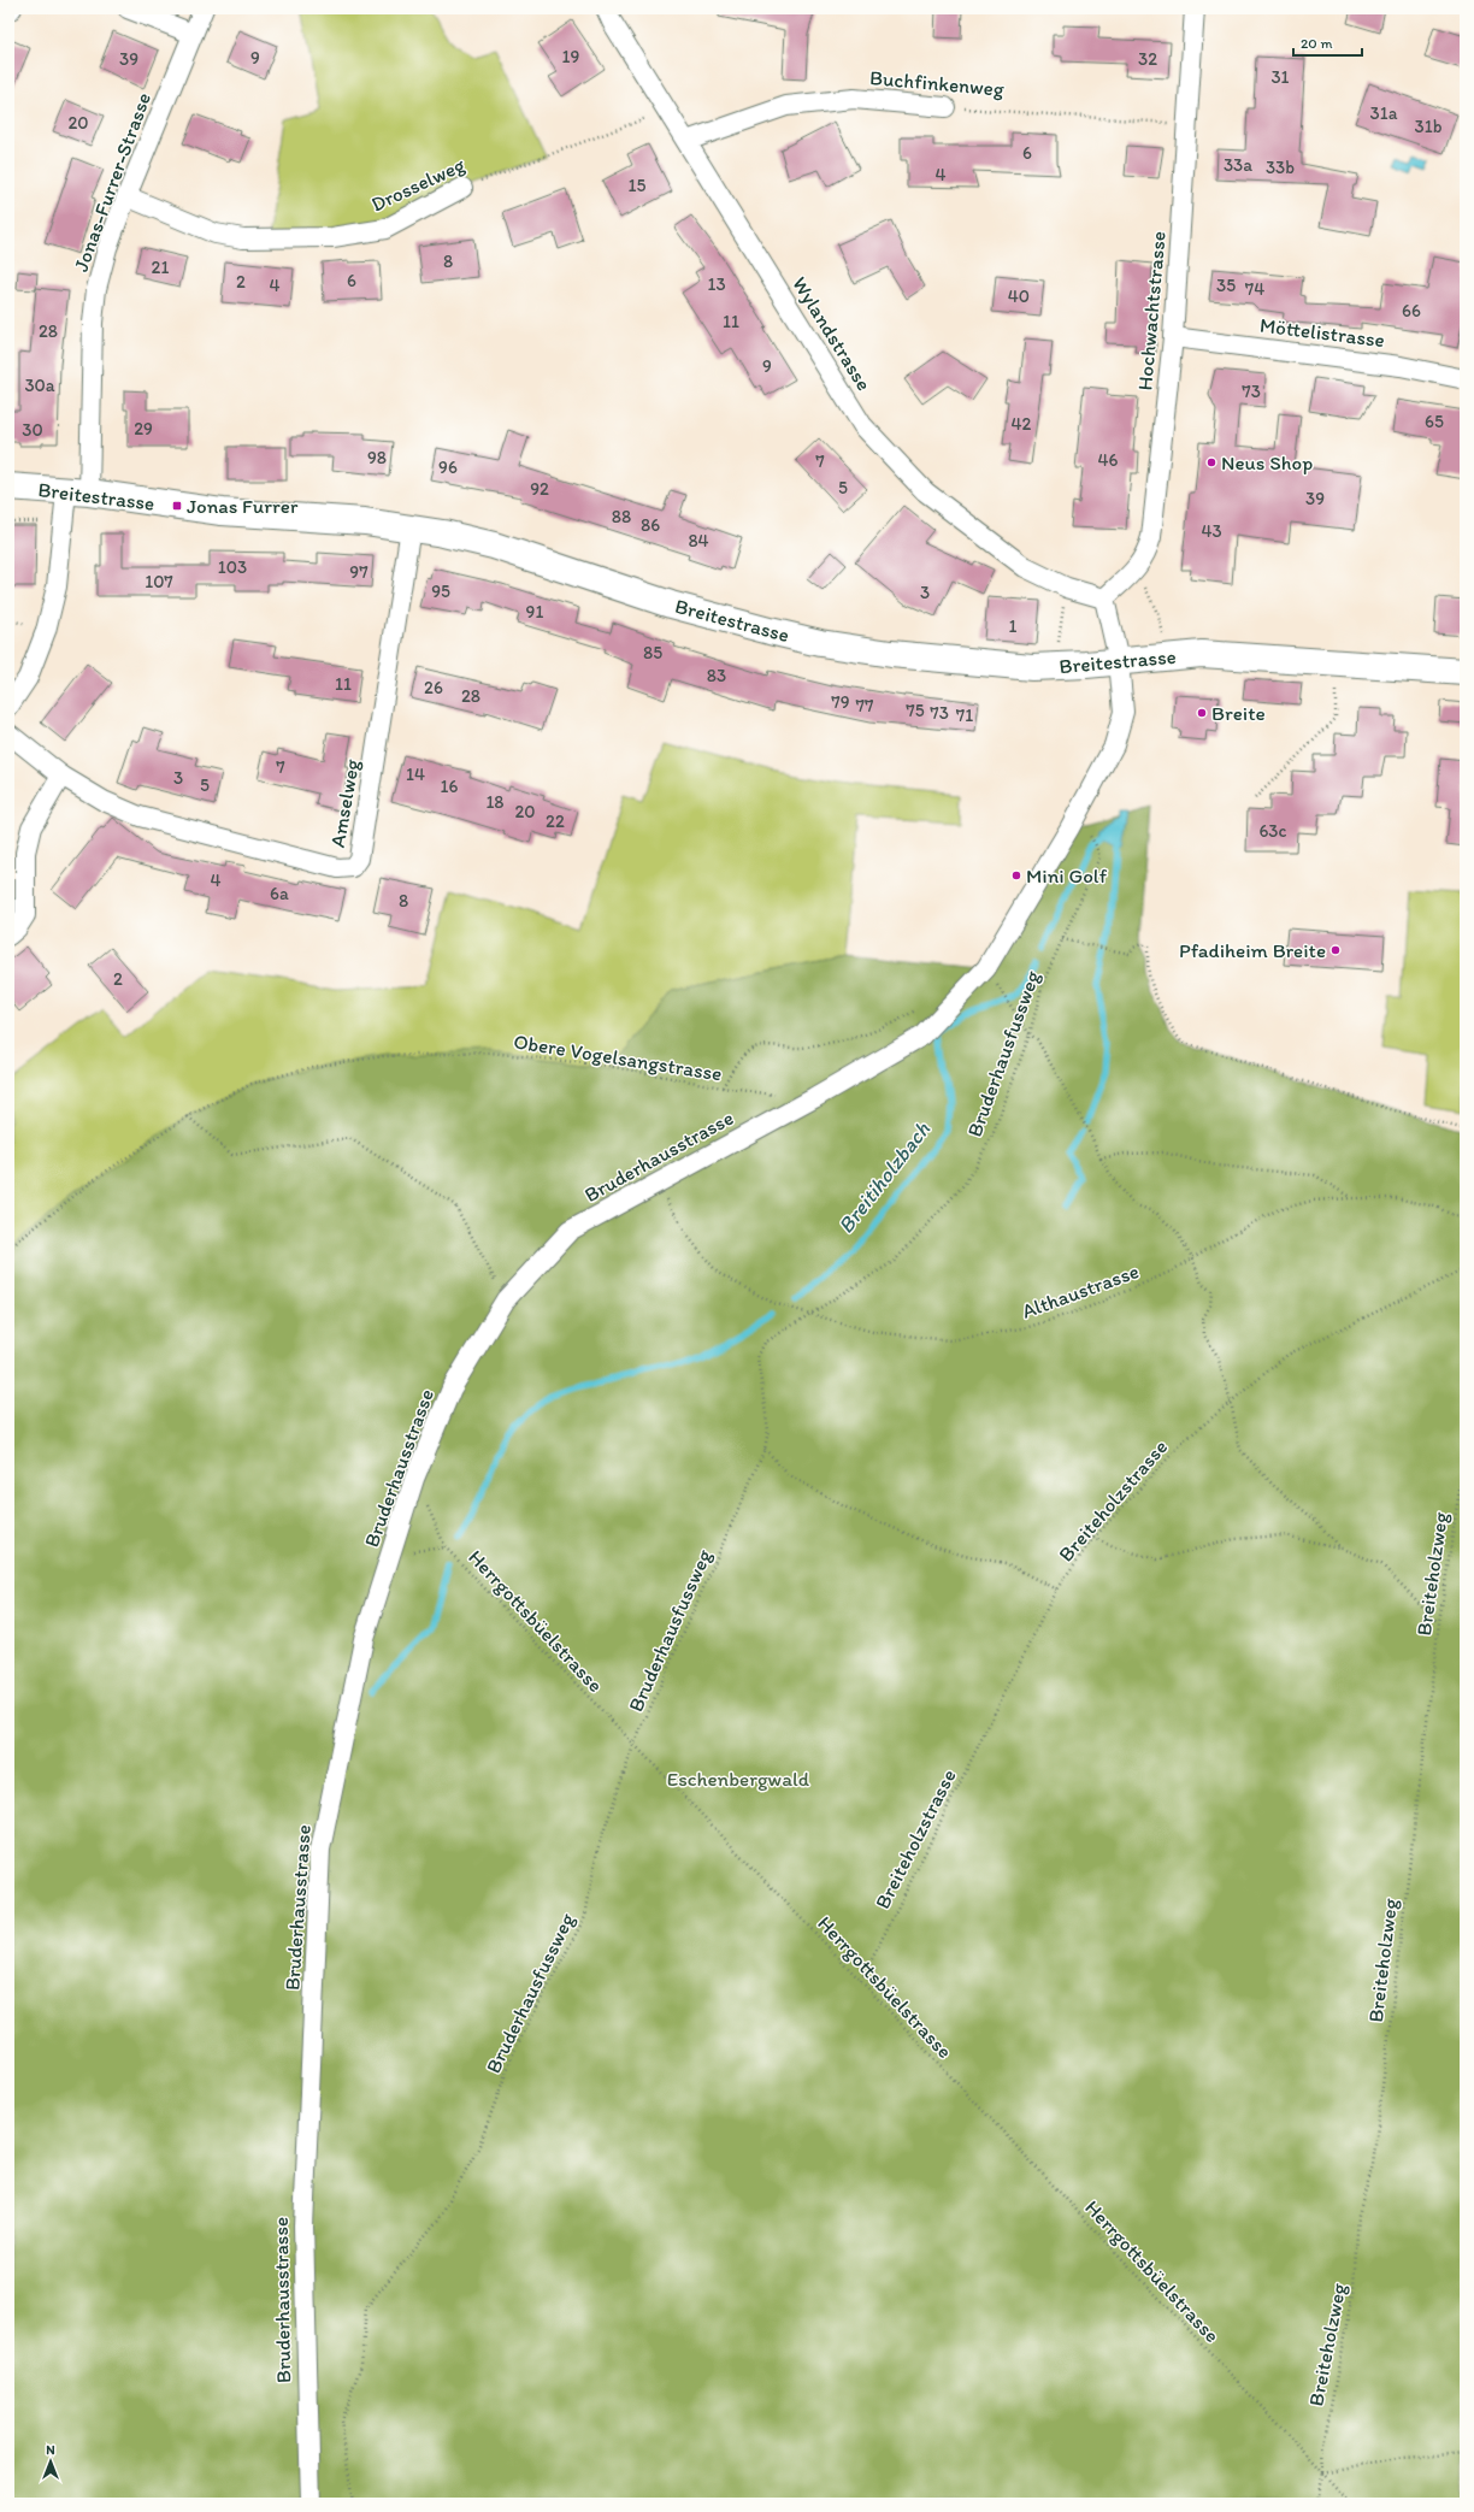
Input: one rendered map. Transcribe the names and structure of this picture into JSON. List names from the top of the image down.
{
  "streets": {
    "main road": ["Breitestrasse"],
    "street": [
      "Buchfinkenweg",
      "Jonas-Furrer-Strasse",
      "Drosselweg",
      "Hochwachtstrasse",
      "Möttelistrasse",
      "Wylandstrasse",
      "Amselweg",
      "Bruderhausstrasse"
    ],
    "path": [
      "Bruderhausfussweg",
      "Obere Vogelsangstrasse",
      "Althaustrasse",
      "Breiteholzstrasse",
      "Breiteholzweg",
      "Herrgottsbüelstrasse"
    ]
  },
  "crossings": [
    ["Buchfinkenweg", "Hochwachtstrasse"],
    ["Buchfinkenweg", "Wylandstrasse"],
    ["Jonas-Furrer-Strasse", "Drosselweg"],
    ["Jonas-Furrer-Strasse", "Breitestrasse"],
    ["Drosselweg", "Wylandstrasse"],
    ["Hochwachtstrasse", "Möttelistrasse"],
    ["Hochwachtstrasse", "Wylandstrasse"],
    ["Hochwachtstrasse", "Bruderhausstrasse"],
    ["Wylandstrasse", "Bruderhausstrasse"],
    ["Breitestrasse", "Amselweg"],
    ["Breitestrasse", "Bruderhausstrasse"],
    ["Bruderhausfussweg", "Althaustrasse"],
    ["Bruderhausfussweg", "Herrgottsbüelstrasse"],
    ["Obere Vogelsangstrasse", "Bruderhausstrasse"],
    ["Bruderhausstrasse", "Althaustrasse"],
    ["Bruderhausstrasse", "Herrgottsbüelstrasse"],
    ["Breiteholzstrasse", "Herrgottsbüelstrasse"],
    ["Breiteholzweg", "Herrgottsbüelstrasse"]
  ],
  "water": ["Breitiholzbach"],
  "parks": ["Eschenbergwald"],
  "places": {
    "other": [
      "Neus Shop",
      "Breite",
      "Mini Golf",
      "Pfadiheim Breite"
    ],
    "transit": ["Jonas Furrer"]
  },
  "house_numbers": [
    "19",
    "9",
    "39",
    "32",
    "31",
    "31a",
    "20",
    "31b",
    "6",
    "33a",
    "33b",
    "4",
    "15",
    "8",
    "21",
    "6",
    "2",
    "13",
    "4",
    "35",
    "74",
    "40",
    "66",
    "11",
    "28",
    "9",
    "30a",
    "73",
    "65",
    "42",
    "29",
    "30",
    "98",
    "46",
    "7",
    "96",
    "5",
    "92",
    "39",
    "88",
    "86",
    "43",
    "84",
    "103",
    "97",
    "107",
    "95",
    "3",
    "91",
    "1",
    "85",
    "83",
    "11",
    "26",
    "28",
    "79",
    "77",
    "75",
    "73",
    "71",
    "7",
    "14",
    "3",
    "5",
    "16",
    "18",
    "20",
    "22",
    "63c",
    "4",
    "6a",
    "8",
    "2"
  ],
  "scale_bar": "20 m",
  "north": "top"
}
